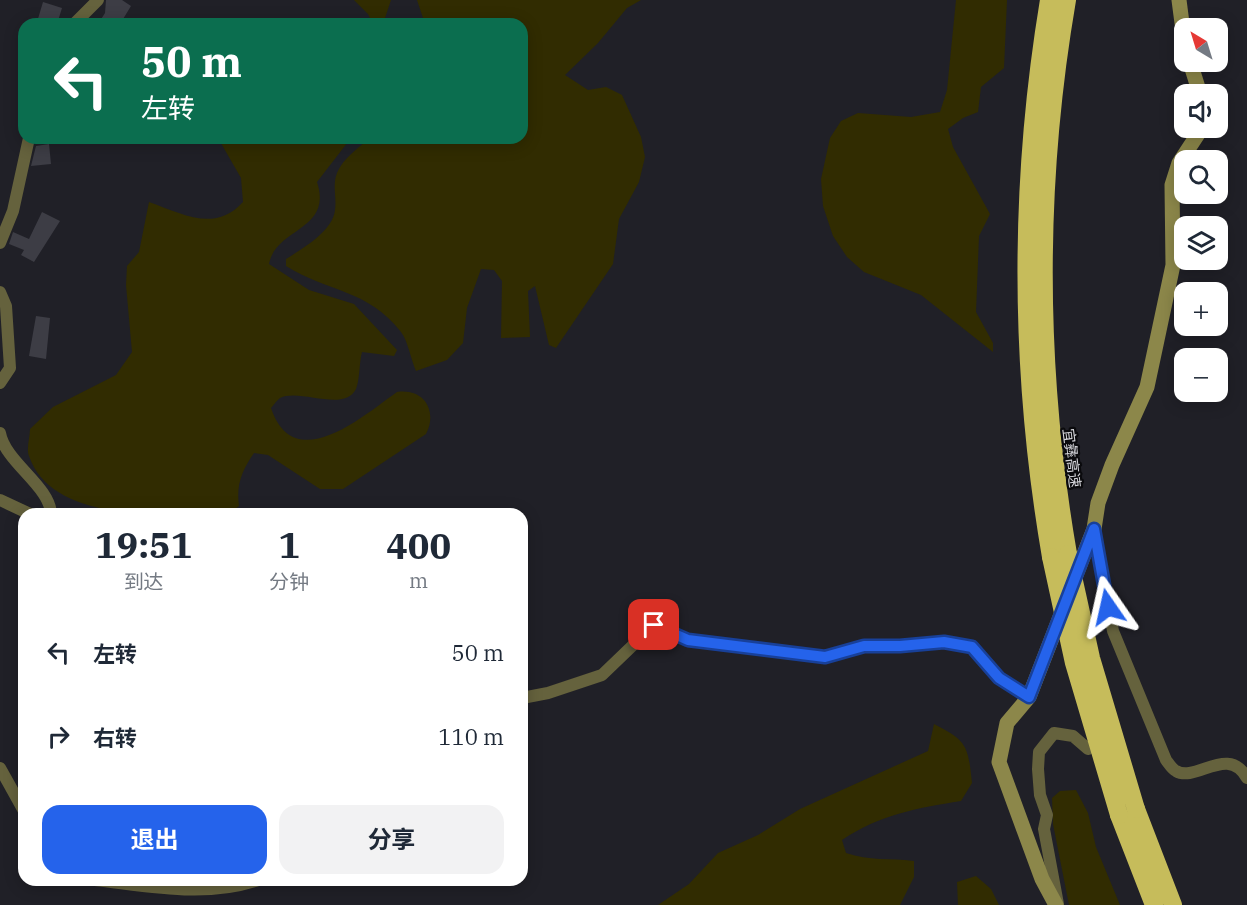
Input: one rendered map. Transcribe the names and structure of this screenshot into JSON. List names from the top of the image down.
{
  "streets": {
    "highway": ["宜彝高速"]
  },
  "north": "top left",
  "page": {
    "map_buttons": ["+", "−"],
    "turn": ["50 m", "左转"],
    "eta": [
      "19:51",
      "到达",
      "1",
      "分钟",
      "400",
      "m"
    ],
    "list": [
      {
        "name": "左转",
        "value": "50 m"
      },
      {
        "name": "右转",
        "value": "110 m"
      }
    ],
    "buttons": ["退出", "分享"]
  }
}
